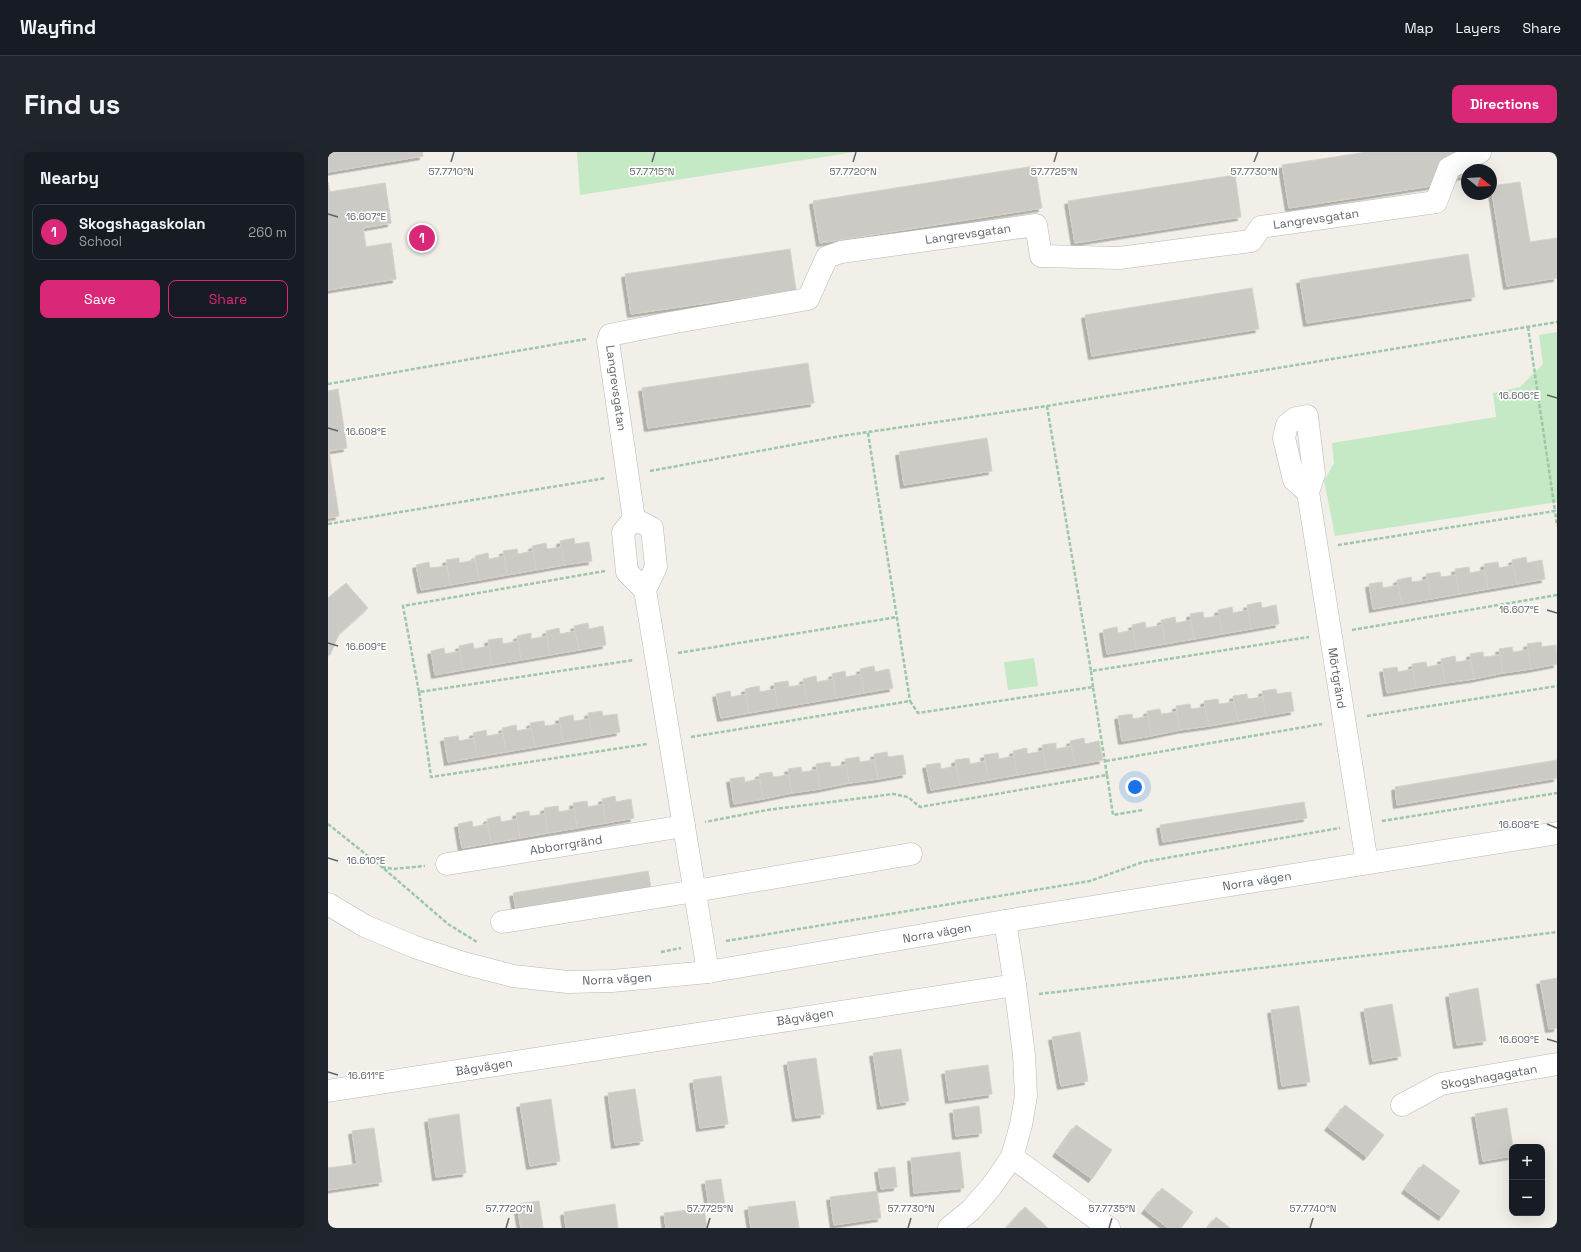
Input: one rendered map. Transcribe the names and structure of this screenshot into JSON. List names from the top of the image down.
{
  "streets": {
    "street": [
      "Langrevsgatan",
      "Mörtgränd",
      "Abborrgränd",
      "Norra vägen",
      "Bågvägen",
      "Skogshagagatan"
    ]
  },
  "crossings": [
    ["Mörtgränd", "Norra vägen"]
  ],
  "north": "right",
  "page": {
    "header": "Wayfind",
    "nav": ["Map", "Layers", "Share"],
    "buttons": [
      "Directions",
      ["Save", "Share"]
    ],
    "title": "Find us",
    "heading": "Nearby",
    "list": [
      {
        "mark": "1",
        "name": "Skogshagaskolan",
        "note": "School",
        "value": "260 m"
      }
    ],
    "pins": "1",
    "map_buttons": ["+", "−"]
  },
  "coordinates": [
    "57.7710°N",
    "57.7715°N",
    "57.7720°N",
    "57.7725°N",
    "57.7730°N",
    "16.607°E",
    "16.606°E",
    "16.608°E",
    "16.609°E",
    "16.610°E",
    "16.611°E",
    "57.7735°N",
    "57.7740°N"
  ]
}
